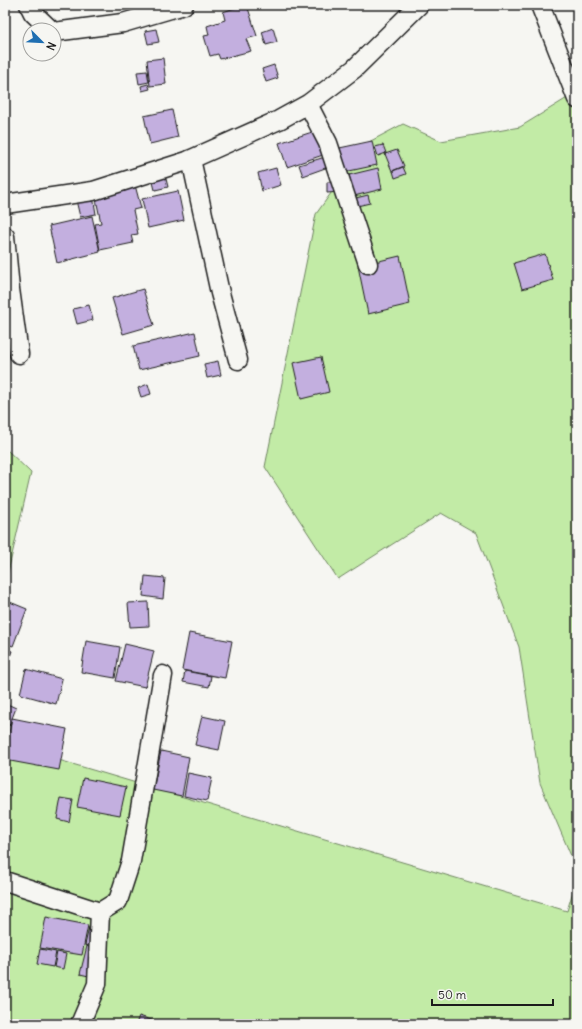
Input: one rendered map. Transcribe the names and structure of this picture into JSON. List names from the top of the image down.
{
  "scale_bar": "50 m",
  "north": "bottom right"
}
